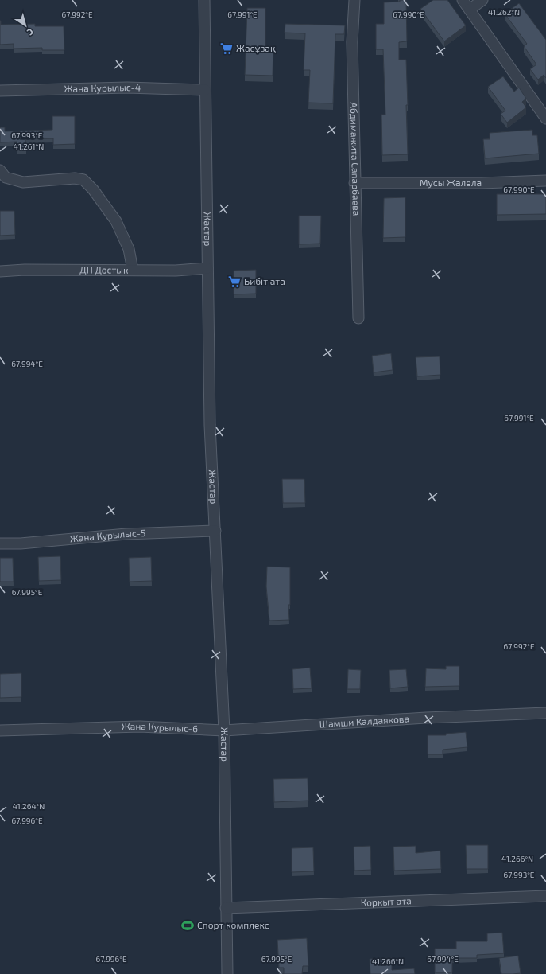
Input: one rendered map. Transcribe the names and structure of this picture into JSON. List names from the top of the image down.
{
  "streets": {
    "street": [
      "Жана Курылыс-4",
      "Абдимажита Сапарбаева",
      "Мусы Жалела",
      "Жастар",
      "ДП Достык",
      "Жана Курылыс-5",
      "Шамши Калдаякова",
      "Жана Курылыс-6",
      "Коркыт ата"
    ]
  },
  "crossings": [
    ["Жана Курылыс-4", "Жастар"],
    ["Абдимажита Сапарбаева", "Мусы Жалела"],
    ["Жастар", "ДП Достык"],
    ["Жастар", "Жана Курылыс-5"],
    ["Жастар", "Шамши Калдаякова"],
    ["Жастар", "Жана Курылыс-6"],
    ["Жастар", "Коркыт ата"],
    ["Шамши Калдаякова", "Жана Курылыс-6"]
  ],
  "places": {
    "supermarket": ["Жасұзақ", "Бибіт ата"],
    "sports": ["Спорт комплекс"]
  },
  "north": "bottom right",
  "coordinates": [
    "41.262°N",
    "67.992°E",
    "67.991°E",
    "67.990°E",
    "67.993°E",
    "41.261°N",
    "67.994°E",
    "67.995°E",
    "41.264°N",
    "67.996°E",
    "41.266°N"
  ]
}
